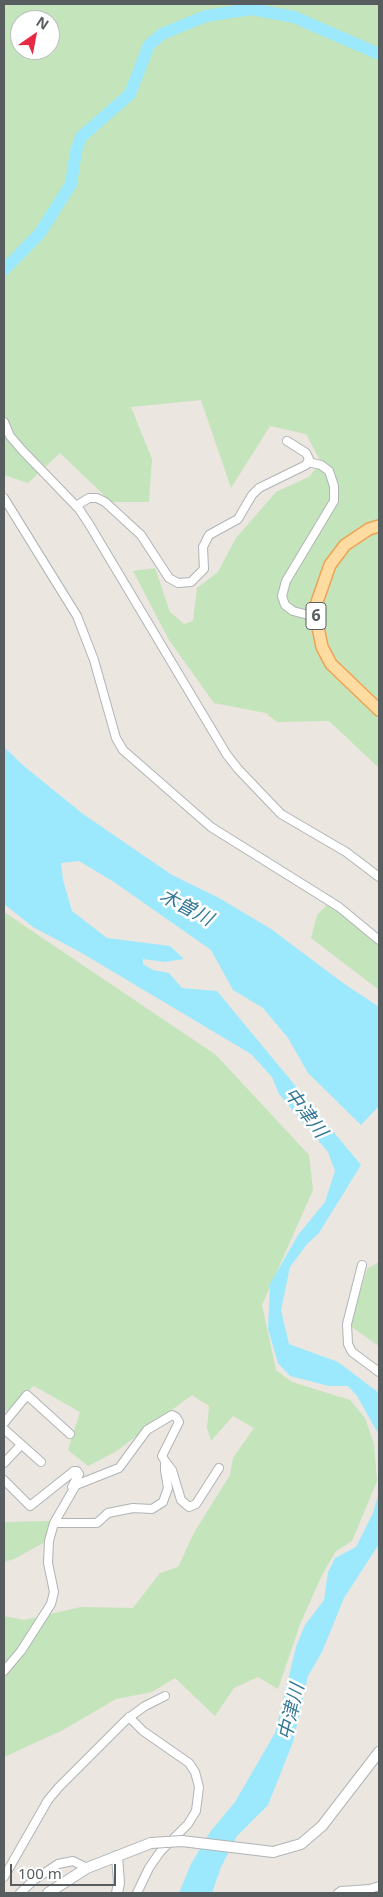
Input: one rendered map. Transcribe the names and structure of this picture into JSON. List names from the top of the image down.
{
  "streets": {
    "main road": ["6"]
  },
  "water": ["木曽川", "中津川"],
  "scale_bar": "100 m",
  "north": "top right"
}
